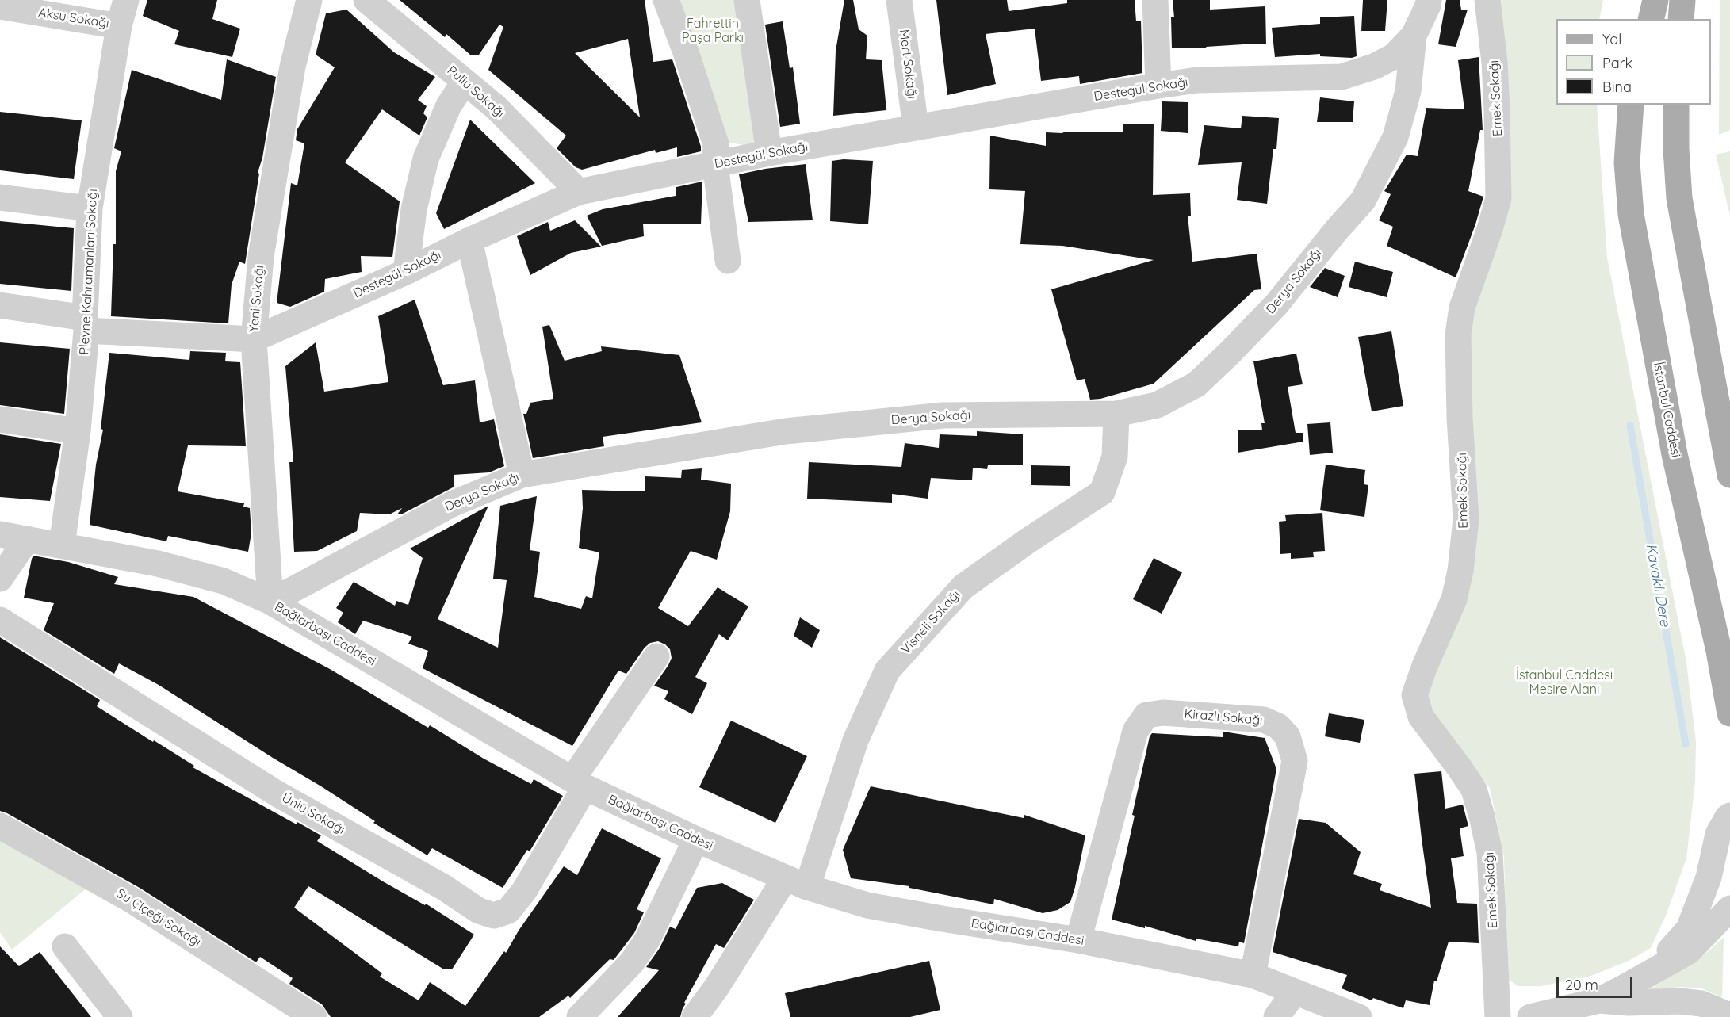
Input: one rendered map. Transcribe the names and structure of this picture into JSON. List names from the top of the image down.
{
  "streets": {
    "main road": ["İstanbul Caddesi"],
    "street": [
      "Aksu Sokağı",
      "Mert Sokağı",
      "Destegül Sokağı",
      "Pullu Sokağı",
      "Emek Sokağı",
      "Plevne Kahramanları Sokağı",
      "Derya Sokağı",
      "Yeni Sokağı",
      "Vişneli Sokağı",
      "Bağlarbaşı Caddesi",
      "Kirazlı Sokağı",
      "Ünlü Sokağı",
      "Su Çiçeği Sokağı"
    ]
  },
  "crossings": [
    ["Aksu Sokağı", "Plevne Kahramanları Sokağı"],
    ["Mert Sokağı", "Destegül Sokağı"],
    ["Destegül Sokağı", "Pullu Sokağı"],
    ["Destegül Sokağı", "Plevne Kahramanları Sokağı"],
    ["Destegül Sokağı", "Derya Sokağı"],
    ["Destegül Sokağı", "Yeni Sokağı"],
    ["Plevne Kahramanları Sokağı", "Bağlarbaşı Caddesi"],
    ["Derya Sokağı", "Yeni Sokağı"],
    ["Derya Sokağı", "Vişneli Sokağı"],
    ["Derya Sokağı", "Bağlarbaşı Caddesi"],
    ["Yeni Sokağı", "Bağlarbaşı Caddesi"],
    ["Vişneli Sokağı", "Bağlarbaşı Caddesi"],
    ["Bağlarbaşı Caddesi", "Kirazlı Sokağı"],
    ["Bağlarbaşı Caddesi", "Ünlü Sokağı"]
  ],
  "water": ["Kavaklı Dere"],
  "parks": ["Fahrettin Paşa Parkı", "İstanbul Caddesi Mesire Alanı"],
  "legend": ["Yol", "Park", "Bina"],
  "scale_bar": "20 m"
}
